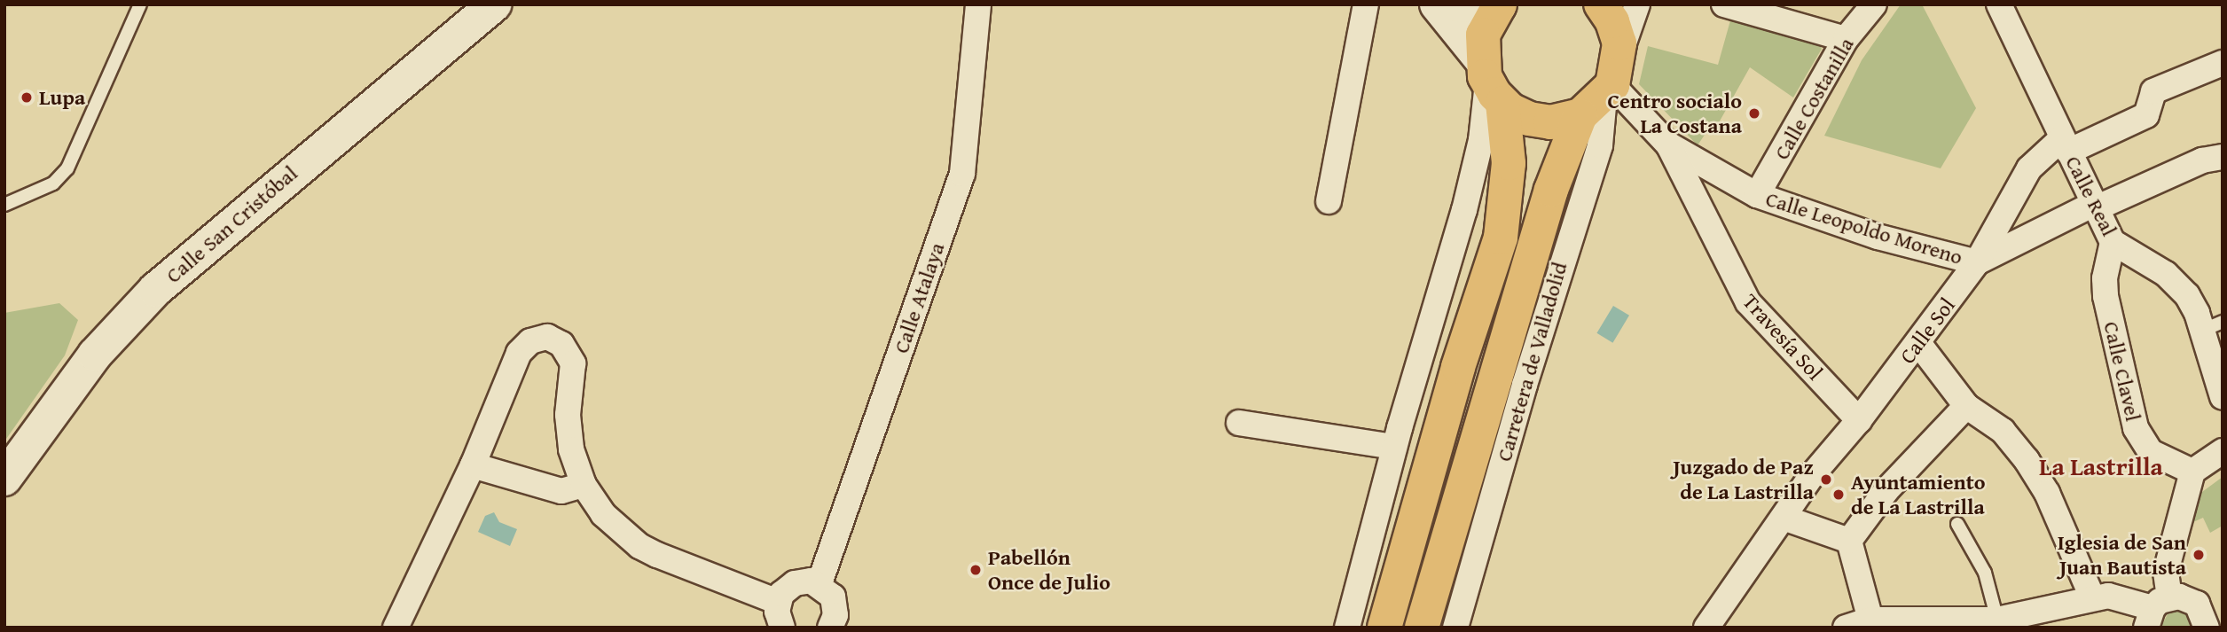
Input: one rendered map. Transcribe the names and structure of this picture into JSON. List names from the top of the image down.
{
  "streets": {
    "highway": ["Carretera de Valladolid"],
    "main road": ["Calle San Cristóbal"],
    "street": [
      "Calle Costanilla",
      "Calle Real",
      "Calle Leopoldo Moreno",
      "Calle Atalaya",
      "Calle Sol",
      "Travesía Sol",
      "Calle Clavel"
    ]
  },
  "crossings": [
    ["Calle Costanilla", "Calle Leopoldo Moreno"],
    ["Calle Real", "Calle Leopoldo Moreno"],
    ["Calle Real", "Calle Sol"],
    ["Calle Real", "Calle Clavel"],
    ["Calle Leopoldo Moreno", "Calle Sol"],
    ["Calle Leopoldo Moreno", "Travesía Sol"],
    ["Calle Leopoldo Moreno", "Carretera de Valladolid"],
    ["Calle Sol", "Travesía Sol"]
  ],
  "districts": ["La Lastrilla"],
  "places": [
    "Lupa",
    "Centro socialo La Costana",
    "Juzgado de Paz de La Lastrilla",
    "Ayuntamiento de La Lastrilla",
    "Iglesia de San Juan Bautista",
    "Pabellón Once de Julio"
  ]
}
